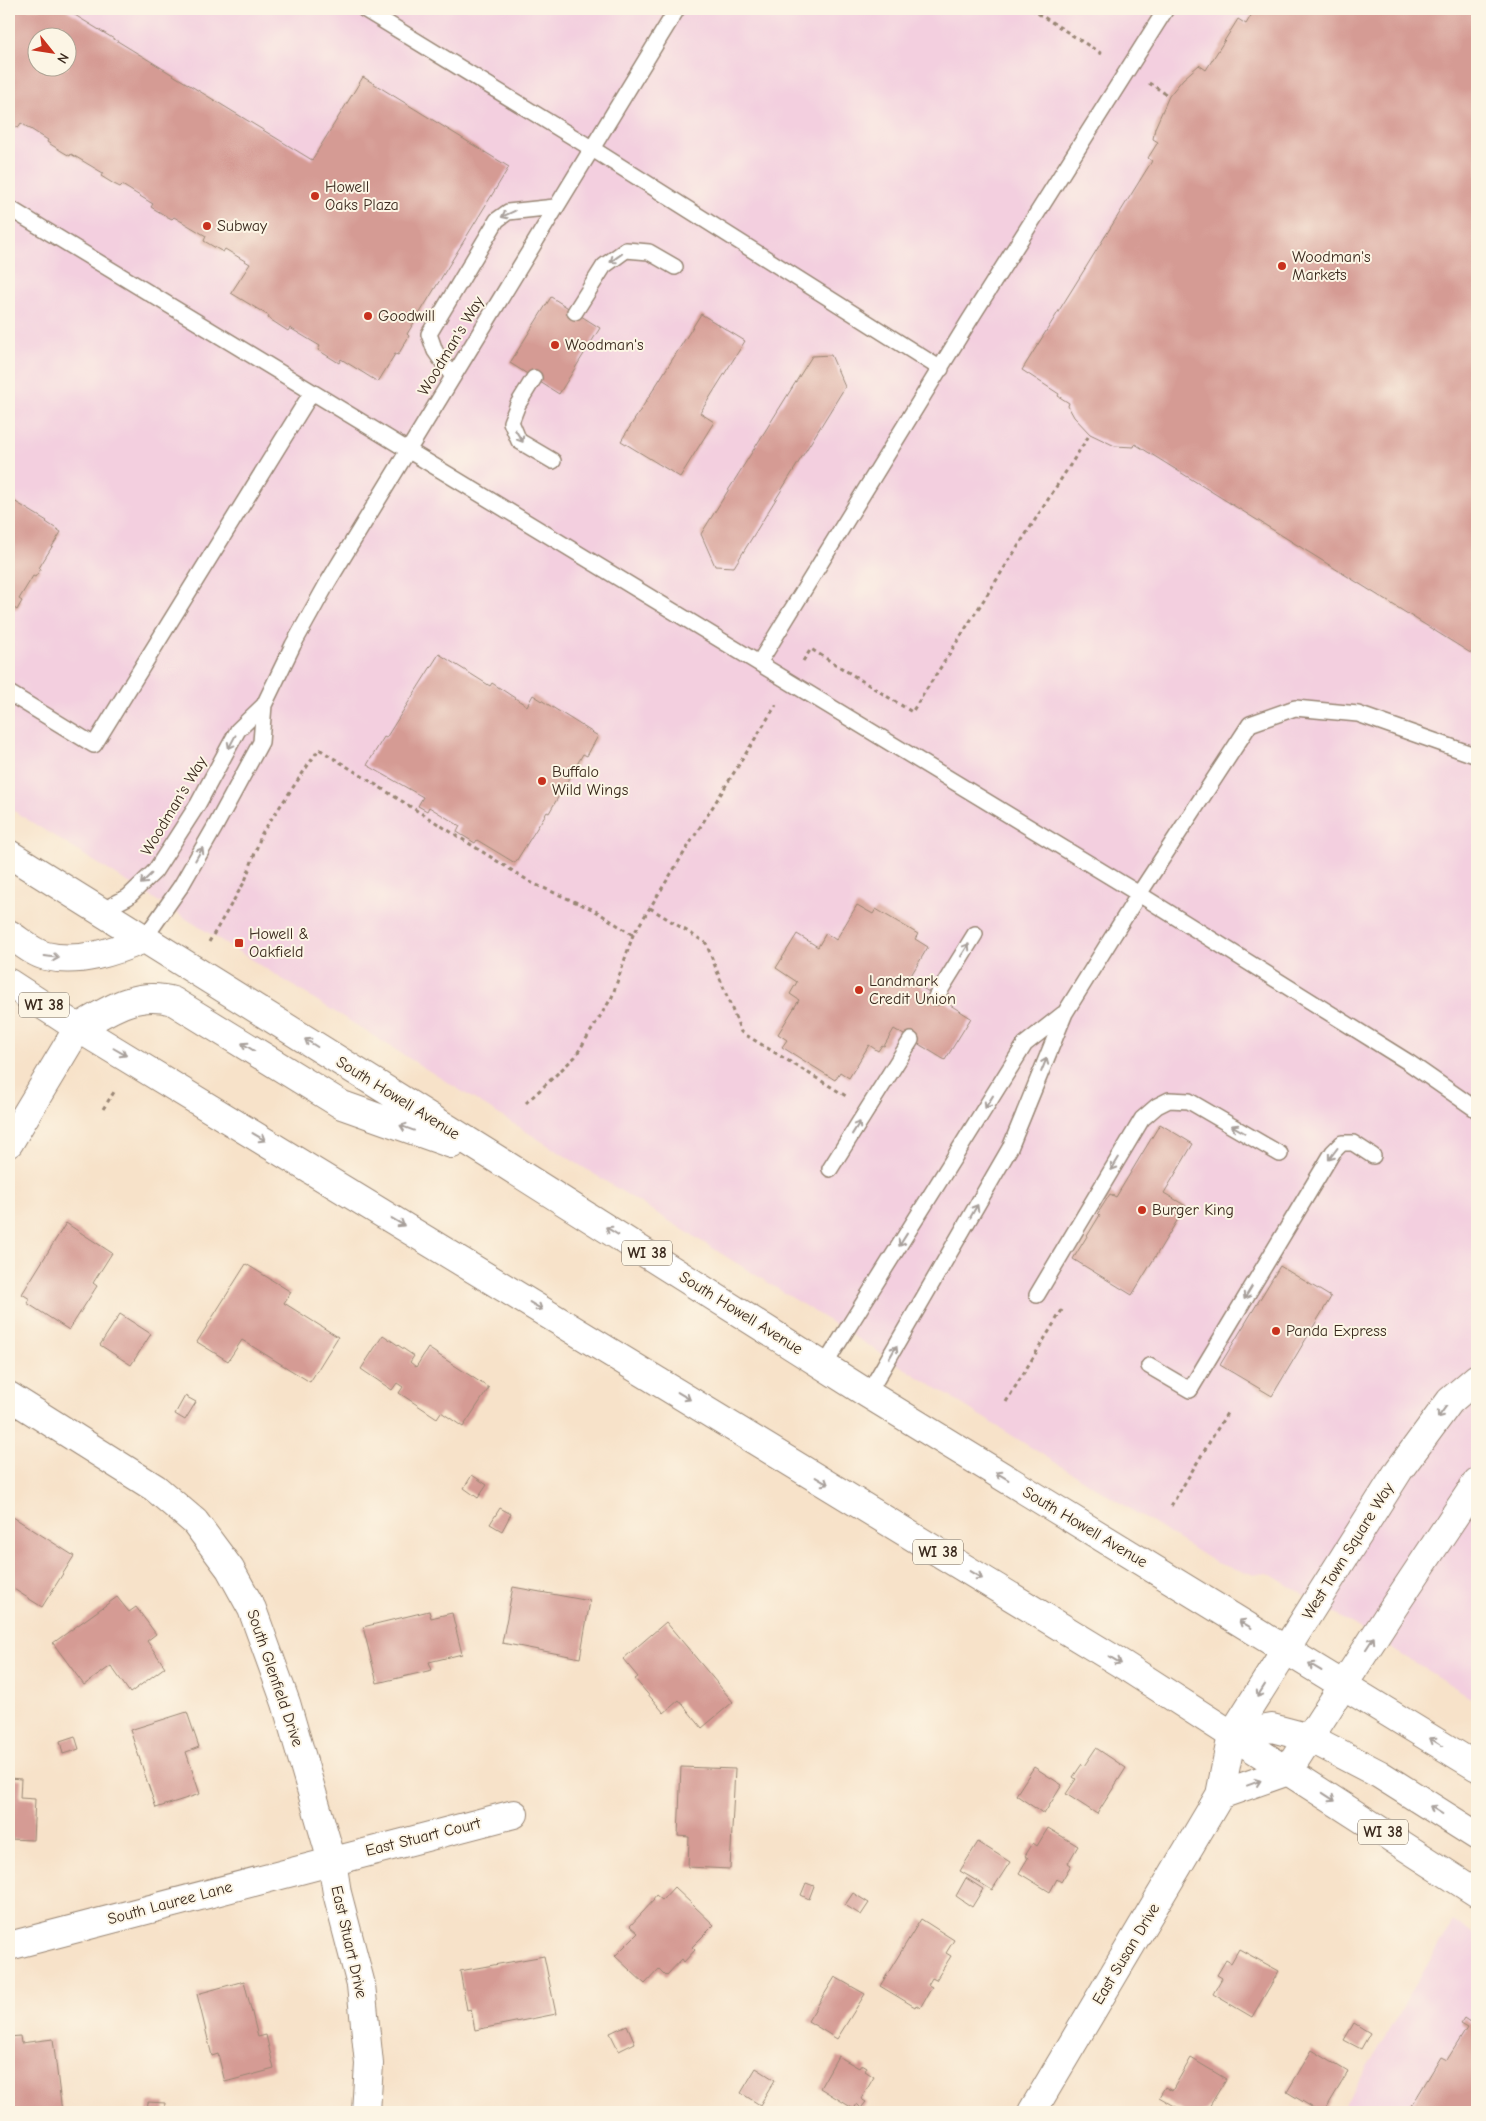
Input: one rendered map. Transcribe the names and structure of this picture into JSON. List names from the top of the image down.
{
  "streets": {
    "main road": [
      "WI 38",
      "South Howell Avenue",
      "West Town Square Way",
      "South Glenfield Drive",
      "East Stuart Court",
      "South Lauree Lane",
      "East Stuart Drive",
      "East Susan Drive"
    ],
    "lane": ["Woodman's Way"]
  },
  "crossings": [
    ["Woodman's Way", "South Howell Avenue"],
    ["WI 38", "West Town Square Way"],
    ["WI 38", "East Susan Drive"],
    ["South Howell Avenue", "West Town Square Way"],
    ["West Town Square Way", "East Susan Drive"],
    ["South Glenfield Drive", "East Stuart Court"],
    ["South Glenfield Drive", "South Lauree Lane"],
    ["South Glenfield Drive", "East Stuart Drive"],
    ["East Stuart Court", "South Lauree Lane"],
    ["East Stuart Court", "East Stuart Drive"],
    ["South Lauree Lane", "East Stuart Drive"]
  ],
  "places": {
    "other": [
      "Howell Oaks Plaza",
      "Subway",
      "Woodman's Markets",
      "Goodwill",
      "Woodman's",
      "Buffalo Wild Wings",
      "Landmark Credit Union",
      "Burger King",
      "Panda Express"
    ],
    "transit": ["Howell & Oakfield"]
  },
  "north": "bottom right"
}
